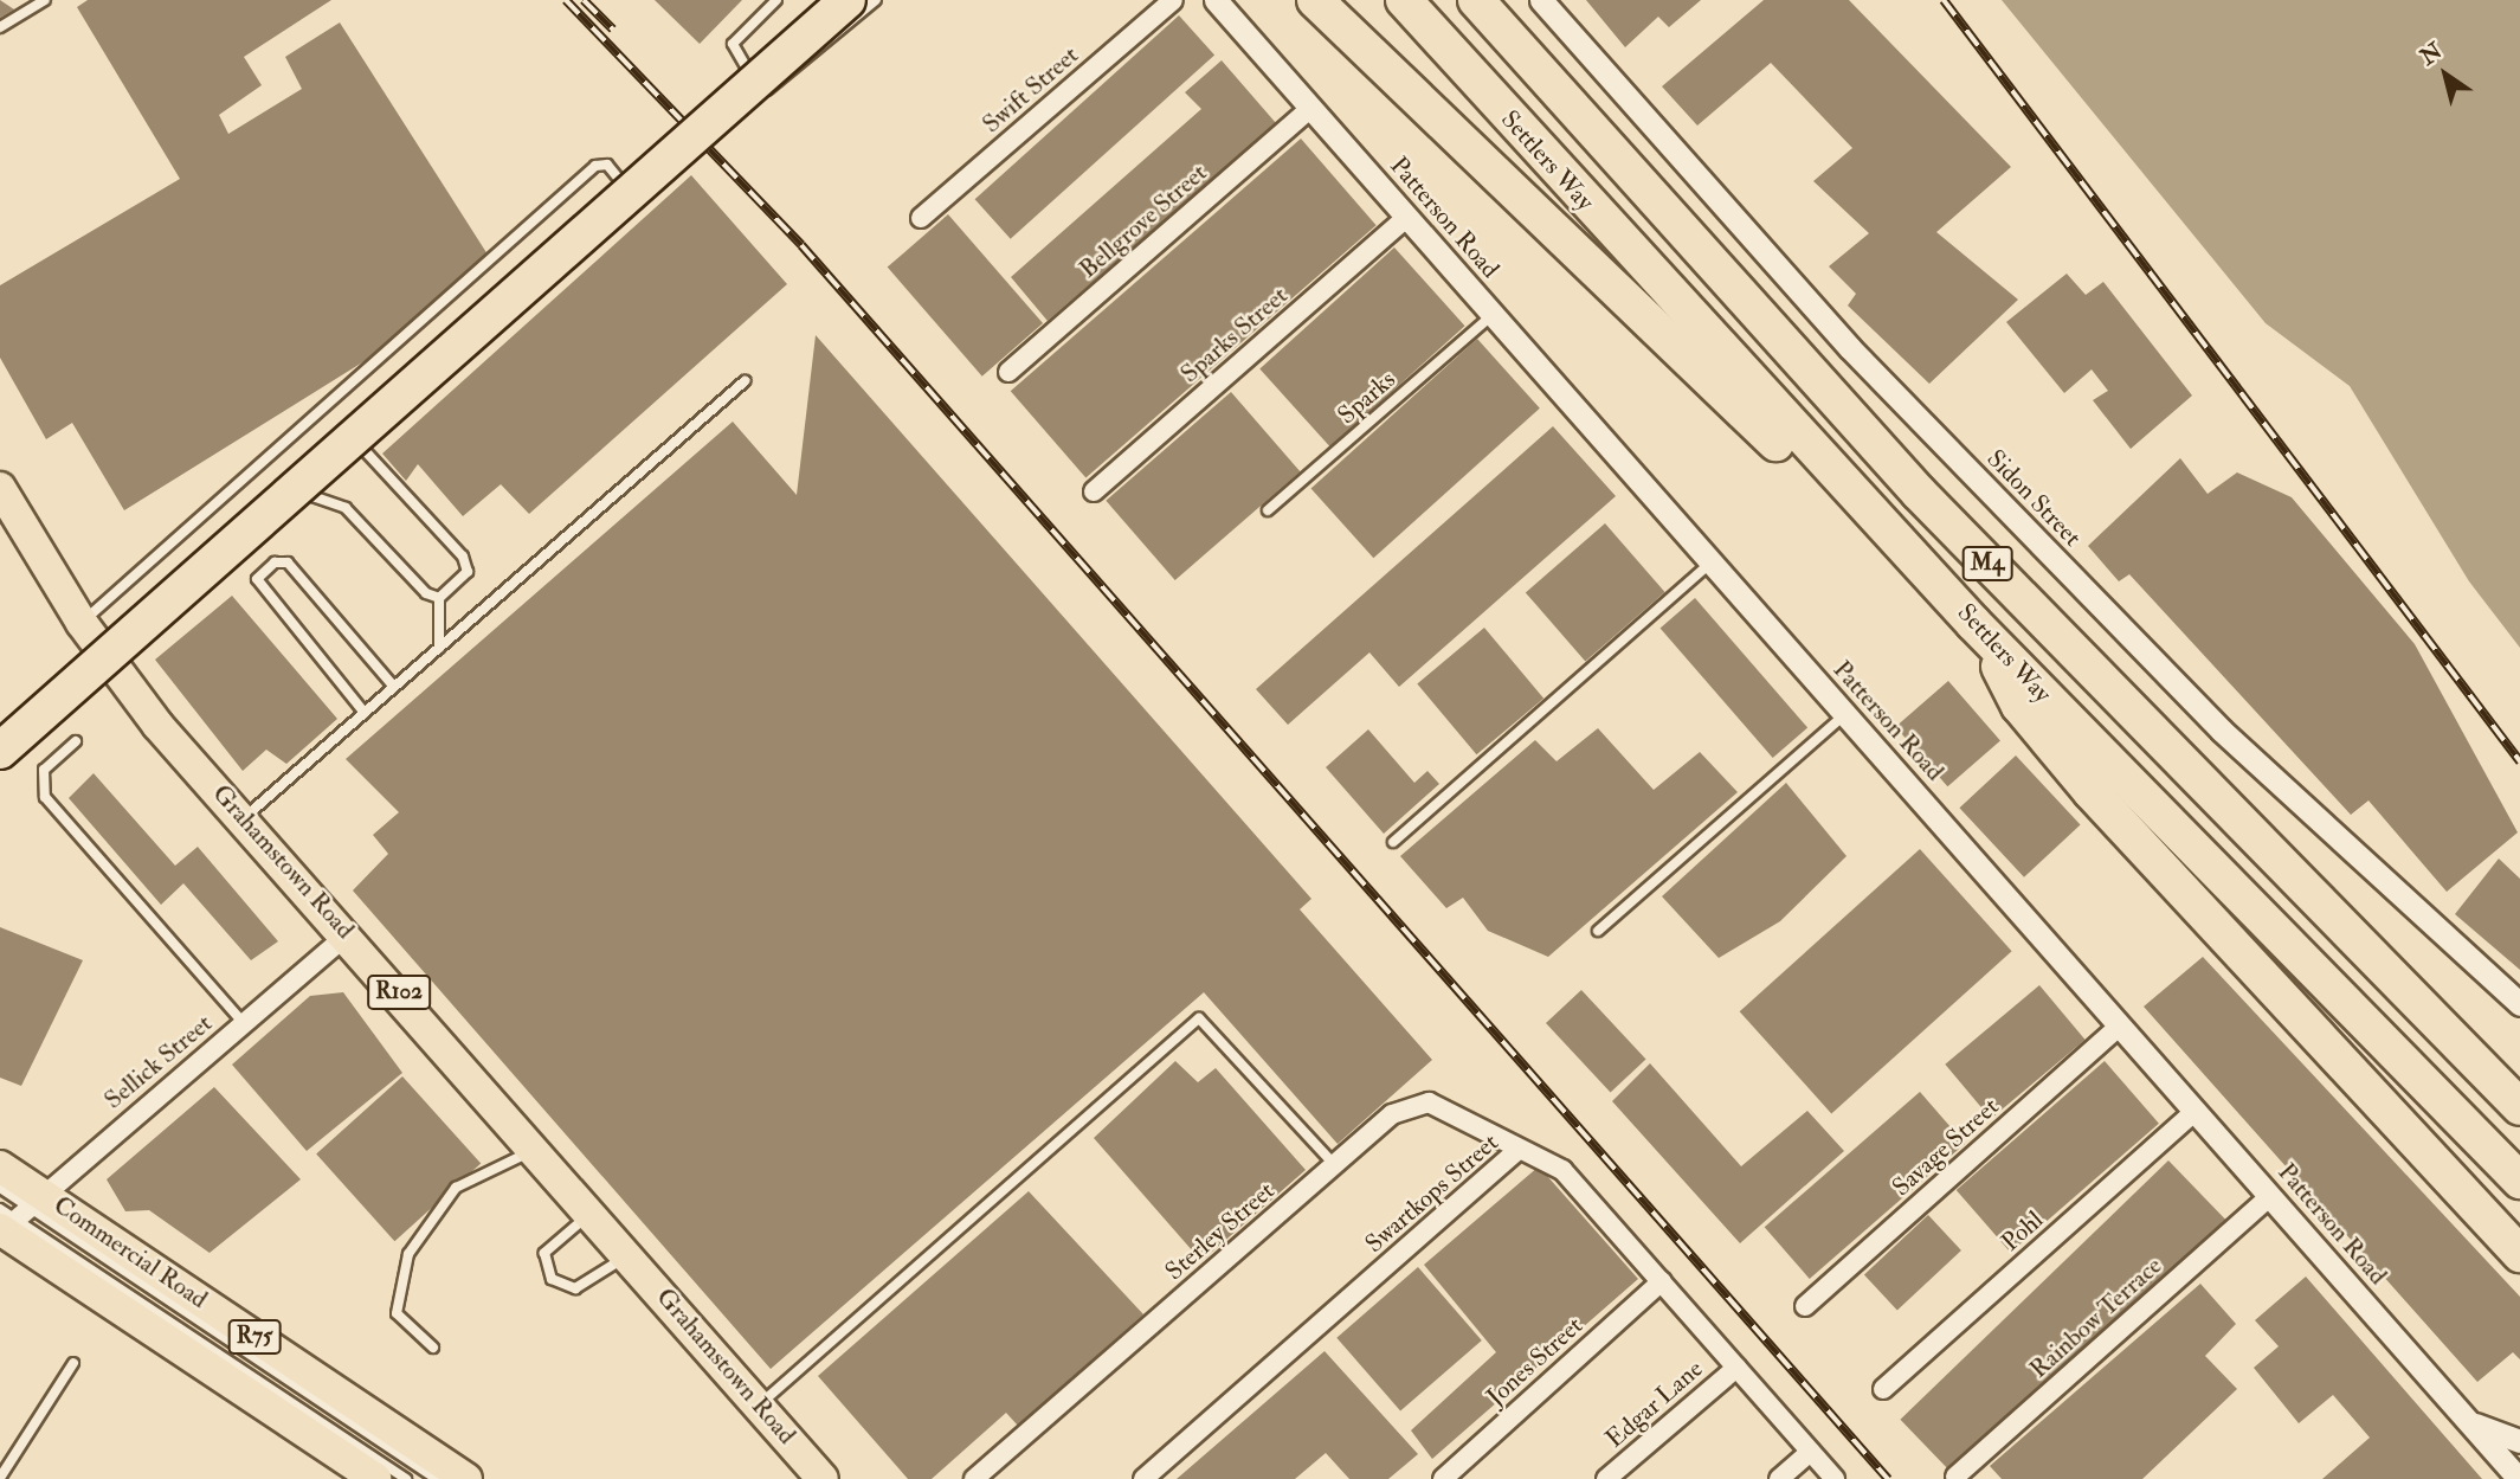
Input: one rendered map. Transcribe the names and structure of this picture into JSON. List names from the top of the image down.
{
  "streets": {
    "highway": ["Settlers Way", "M4"],
    "main road": [
      "Grahamstown Road",
      "R102",
      "Commercial Road",
      "R75"
    ],
    "street": [
      "Swift Street",
      "Patterson Road",
      "Bellgrove Street",
      "Sparks Street",
      "Sidon Street",
      "Sellick Street",
      "Savage Street",
      "Swartkops Street",
      "Sterley Street",
      "Pohl",
      "Rainbow Terrace",
      "Jones Street",
      "Edgar Lane"
    ],
    "lane": ["Sparks"]
  },
  "crossings": [
    ["Patterson Road", "Bellgrove Street"],
    ["Patterson Road", "Sparks Street"],
    ["Patterson Road", "Sparks"],
    ["Patterson Road", "Savage Street"],
    ["Patterson Road", "Pohl"],
    ["Patterson Road", "Rainbow Terrace"],
    ["Grahamstown Road", "Sellick Street"],
    ["Sellick Street", "Commercial Road"],
    ["Swartkops Street", "Sterley Street"],
    ["Swartkops Street", "Jones Street"],
    ["Swartkops Street", "Edgar Lane"]
  ],
  "north": "top left"
}
